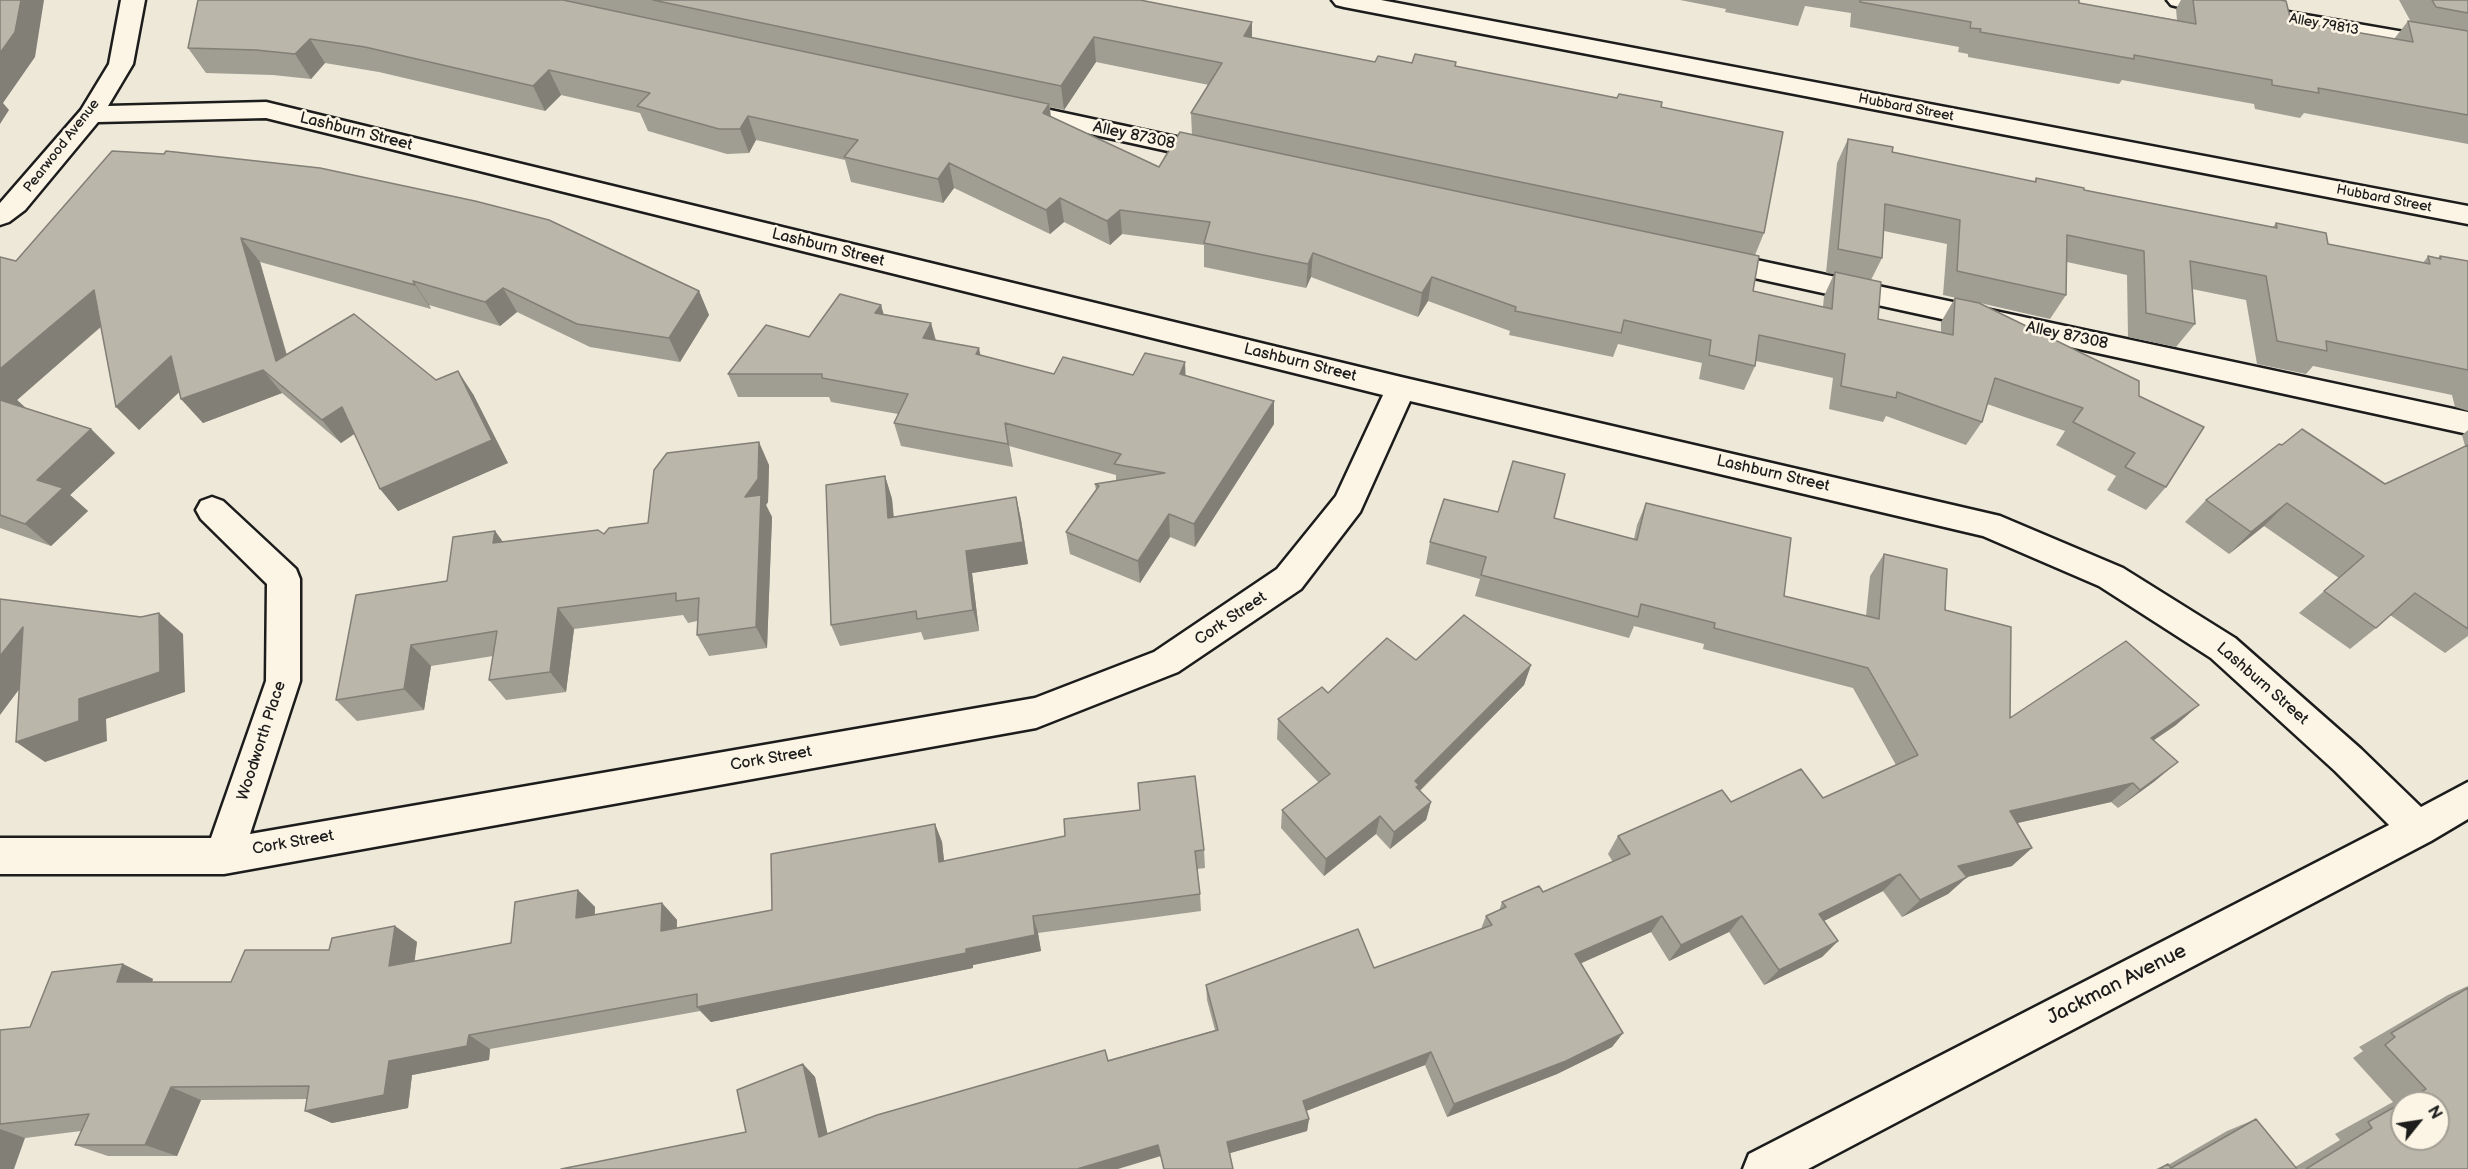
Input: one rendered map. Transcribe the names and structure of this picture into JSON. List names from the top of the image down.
{
  "streets": {
    "street": [
      "Alley 79813",
      "Hubbard Street",
      "Lashburn Street",
      "Alley 87308",
      "Pearwood Avenue",
      "Cork Street",
      "Woodworth Place",
      "Jackman Avenue"
    ]
  },
  "crossings": [
    ["Lashburn Street", "Pearwood Avenue"],
    ["Lashburn Street", "Cork Street"],
    ["Lashburn Street", "Jackman Avenue"],
    ["Cork Street", "Woodworth Place"]
  ],
  "north": "top right"
}
